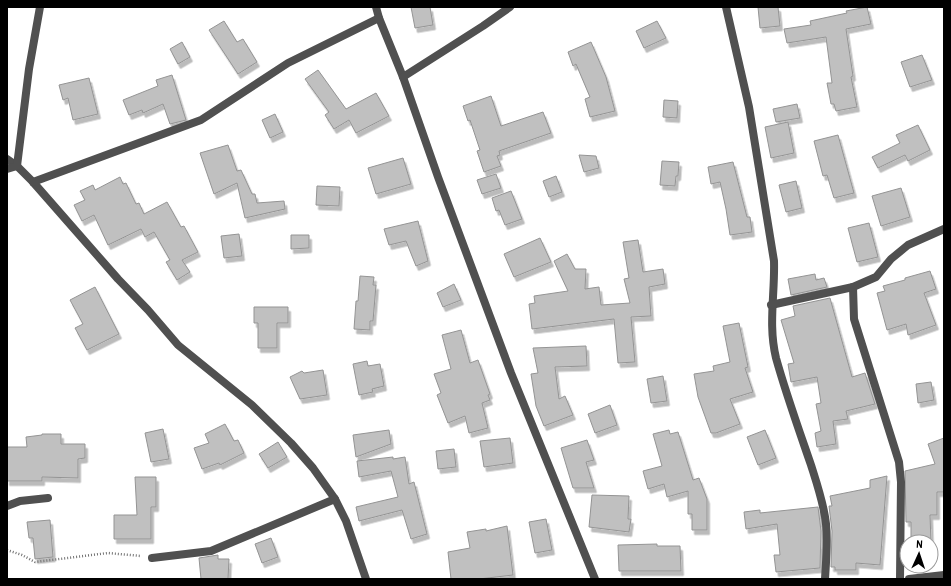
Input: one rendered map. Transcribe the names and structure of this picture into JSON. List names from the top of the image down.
{
  "north": "top"
}
